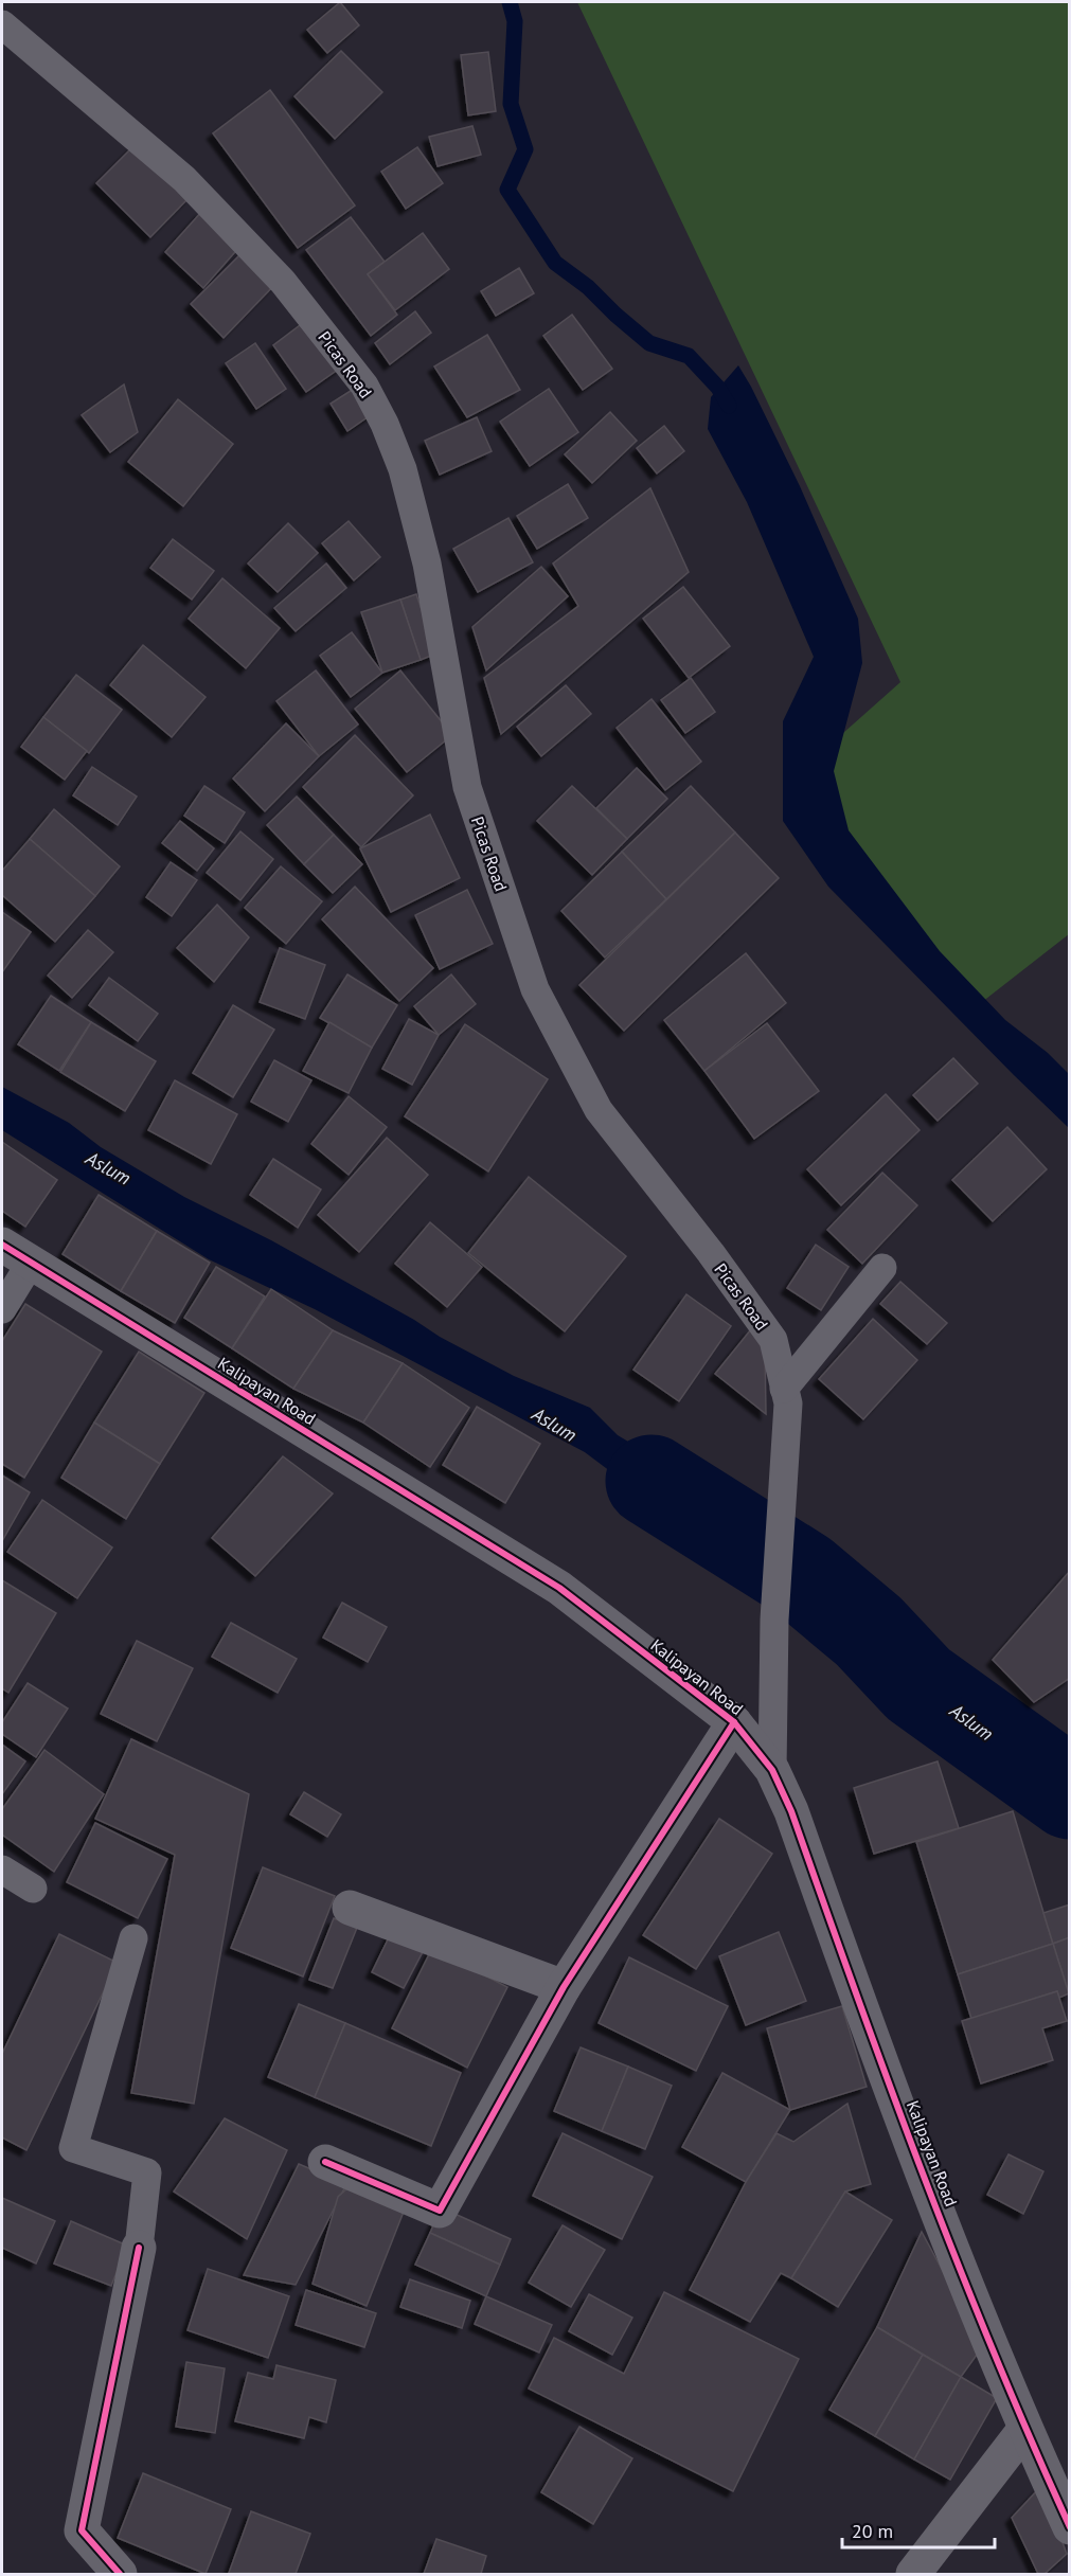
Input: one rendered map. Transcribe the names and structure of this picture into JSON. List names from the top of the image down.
{
  "streets": {
    "street": ["Kalipayan Road"],
    "lane": ["Picas Road"]
  },
  "crossings": [
    ["Picas Road", "Kalipayan Road"]
  ],
  "water": ["Aslum"],
  "scale_bar": "20 m"
}
